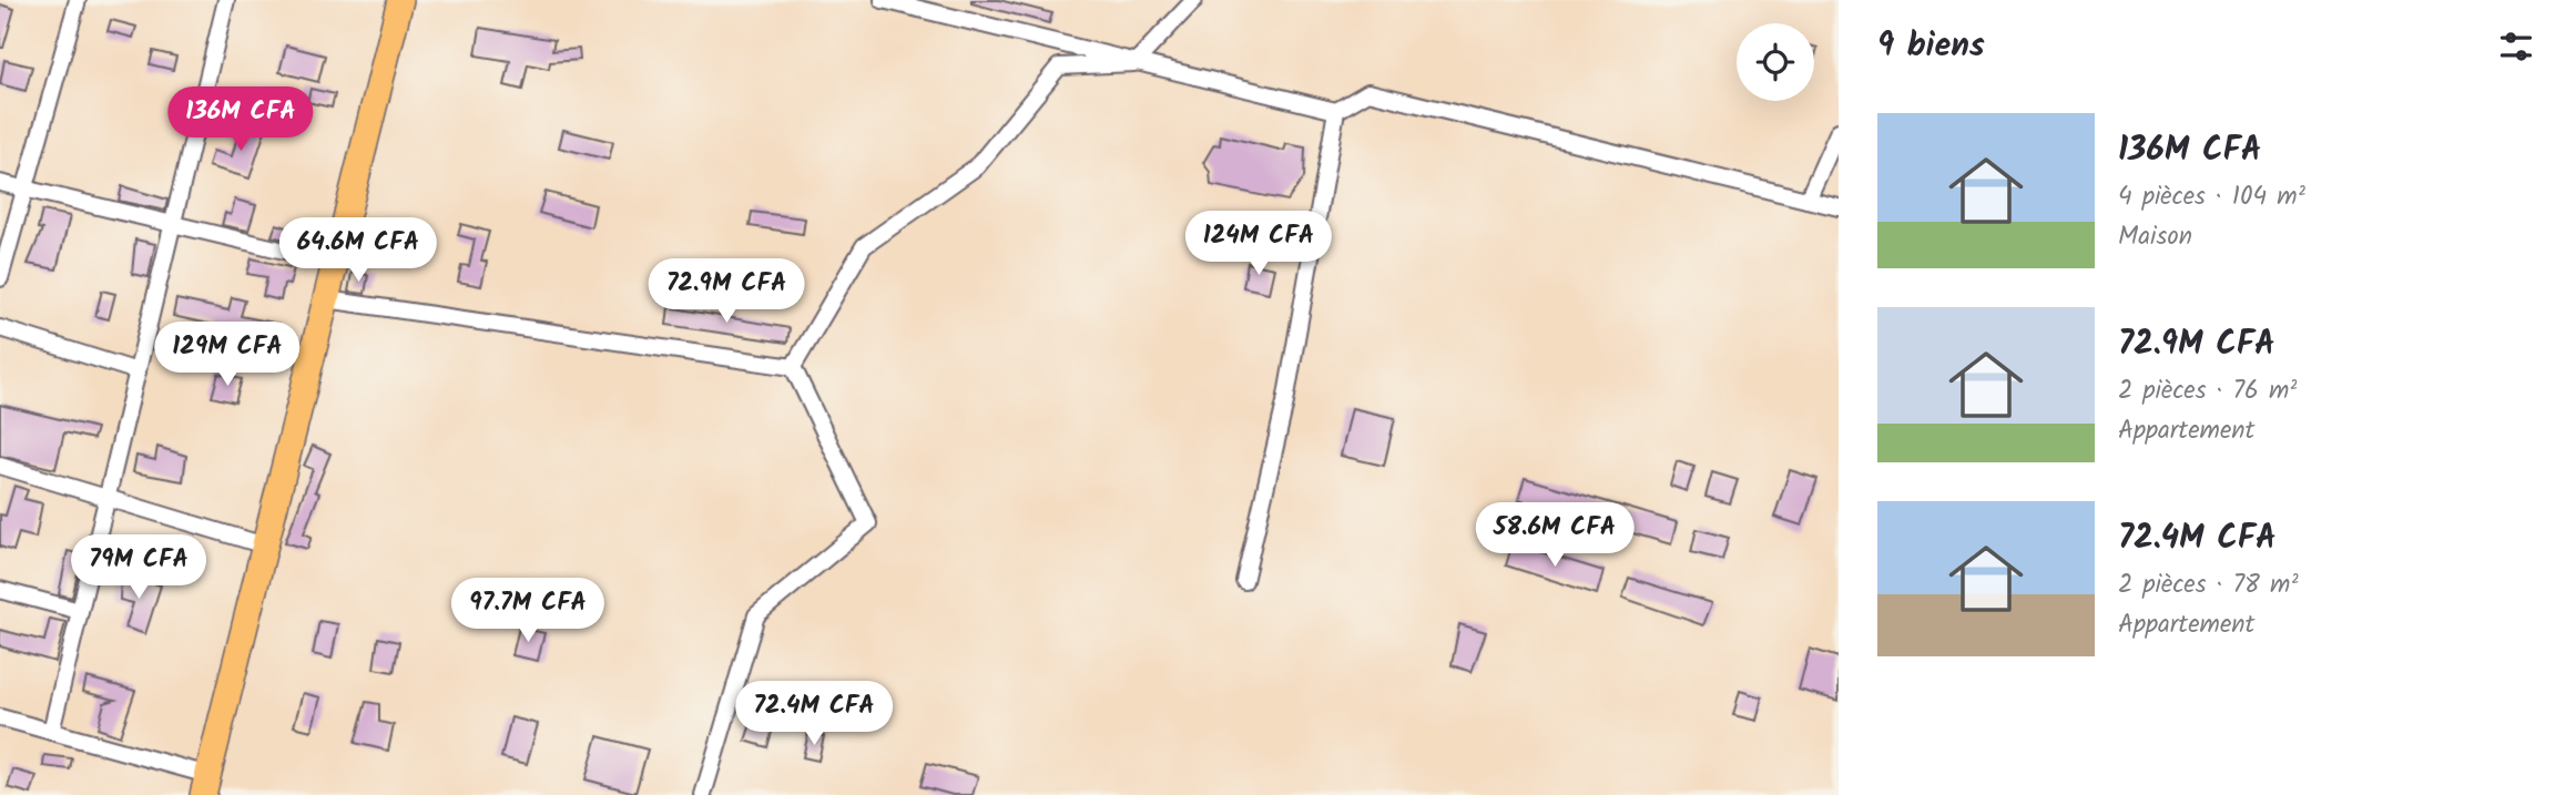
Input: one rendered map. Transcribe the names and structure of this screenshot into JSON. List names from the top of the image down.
{
  "page": {
    "heading": "9 biens",
    "price": [
      "136M CFA",
      "124M CFA",
      "64.6M CFA",
      "72.9M CFA",
      "129M CFA",
      "58.6M CFA",
      "79M CFA",
      "97.7M CFA",
      "72.4M CFA"
    ],
    "list": [
      {
        "name": "136M CFA",
        "note": "4 pièces · 104 m² · Maison"
      },
      {
        "name": "72.9M CFA",
        "note": "2 pièces · 76 m² · Appartement"
      },
      {
        "name": "72.4M CFA",
        "note": "2 pièces · 78 m² · Appartement"
      }
    ]
  }
}
